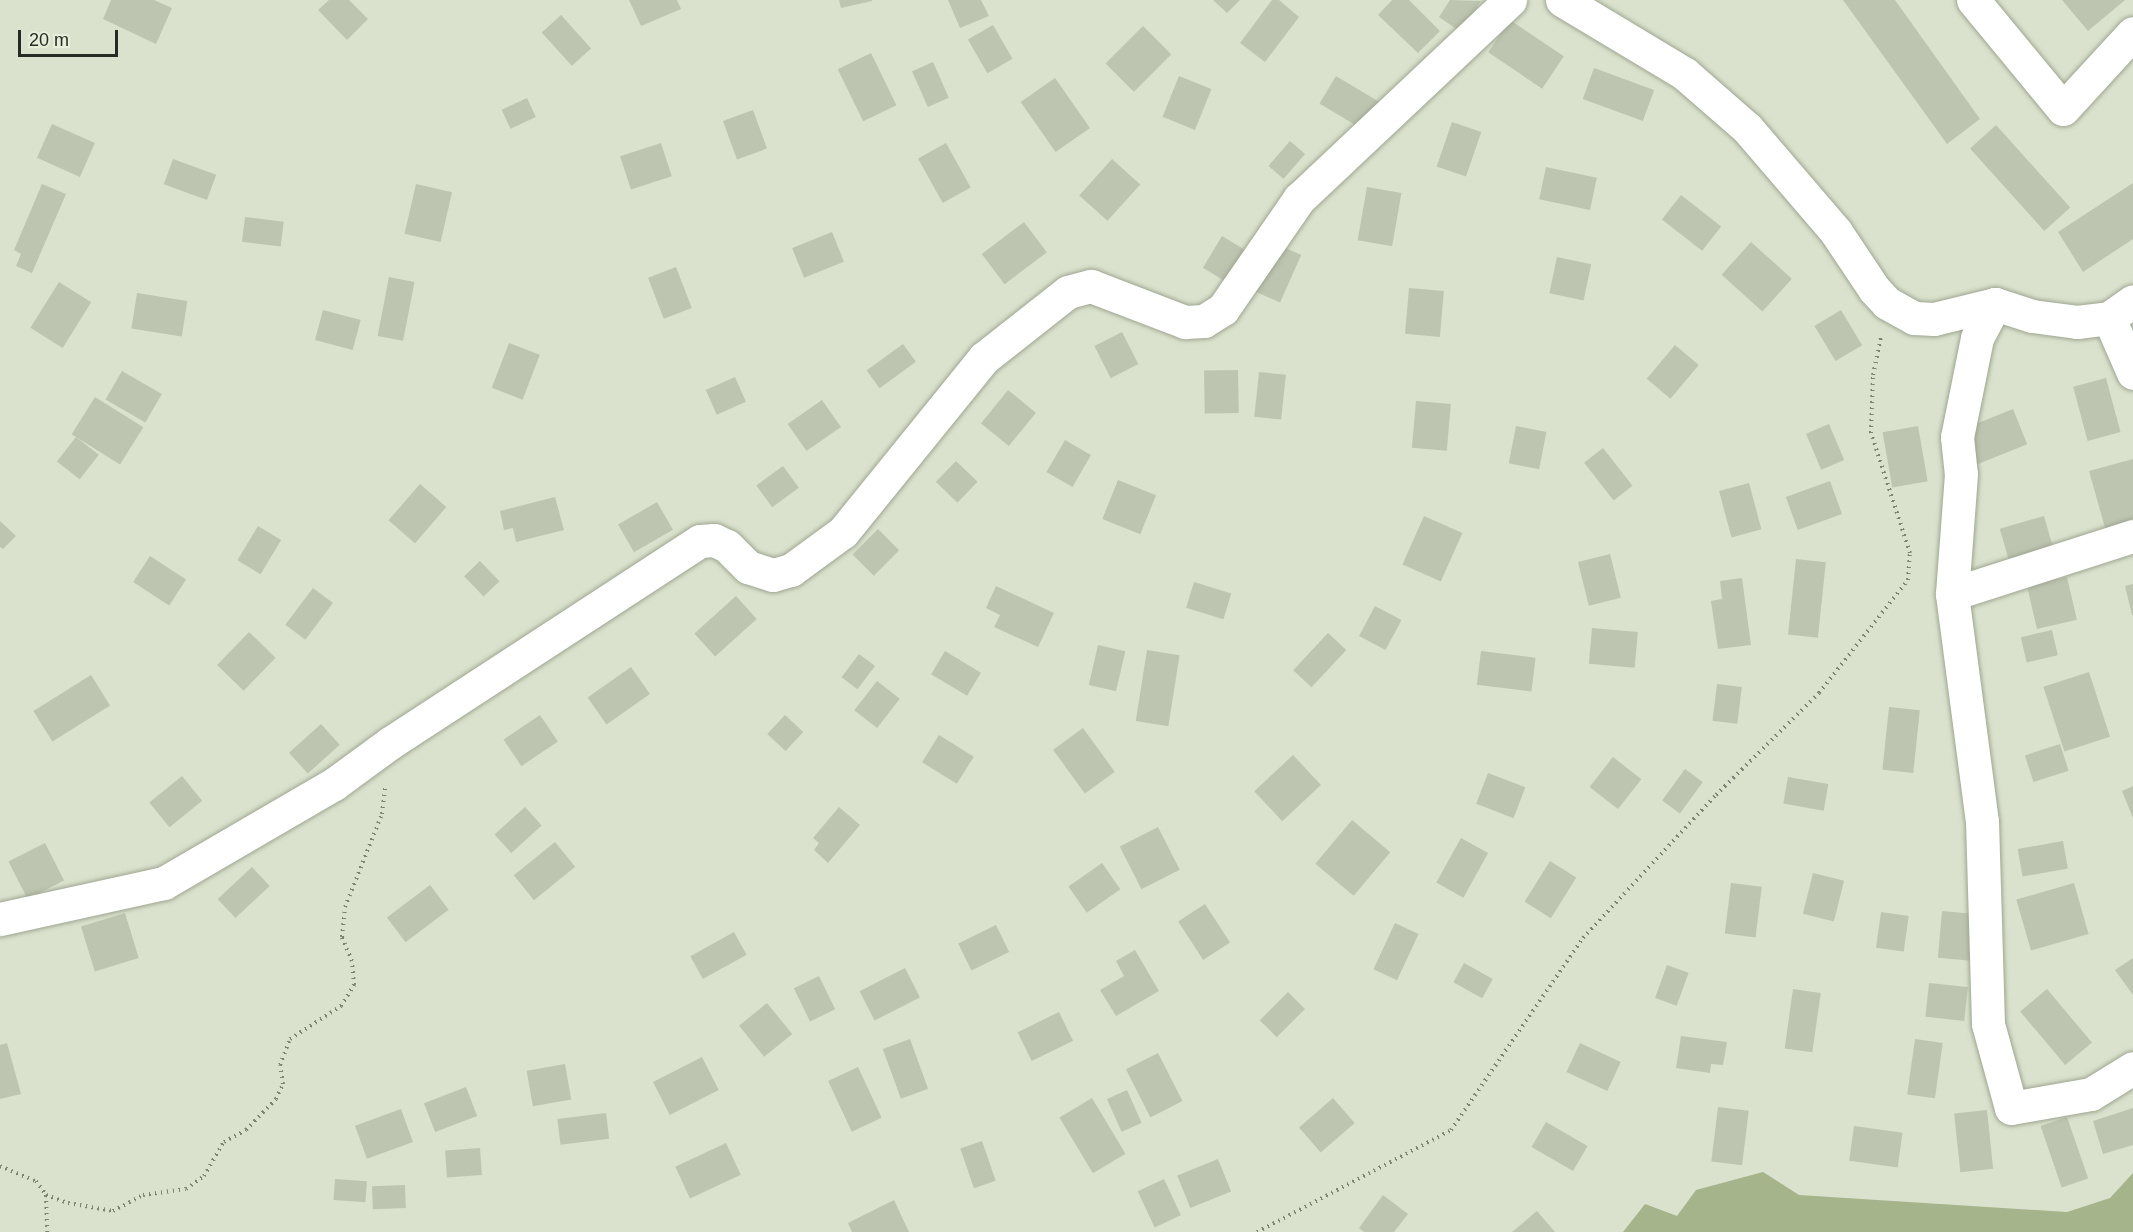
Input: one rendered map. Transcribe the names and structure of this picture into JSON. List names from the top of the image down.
{
  "scale_bar": "20 m"
}
